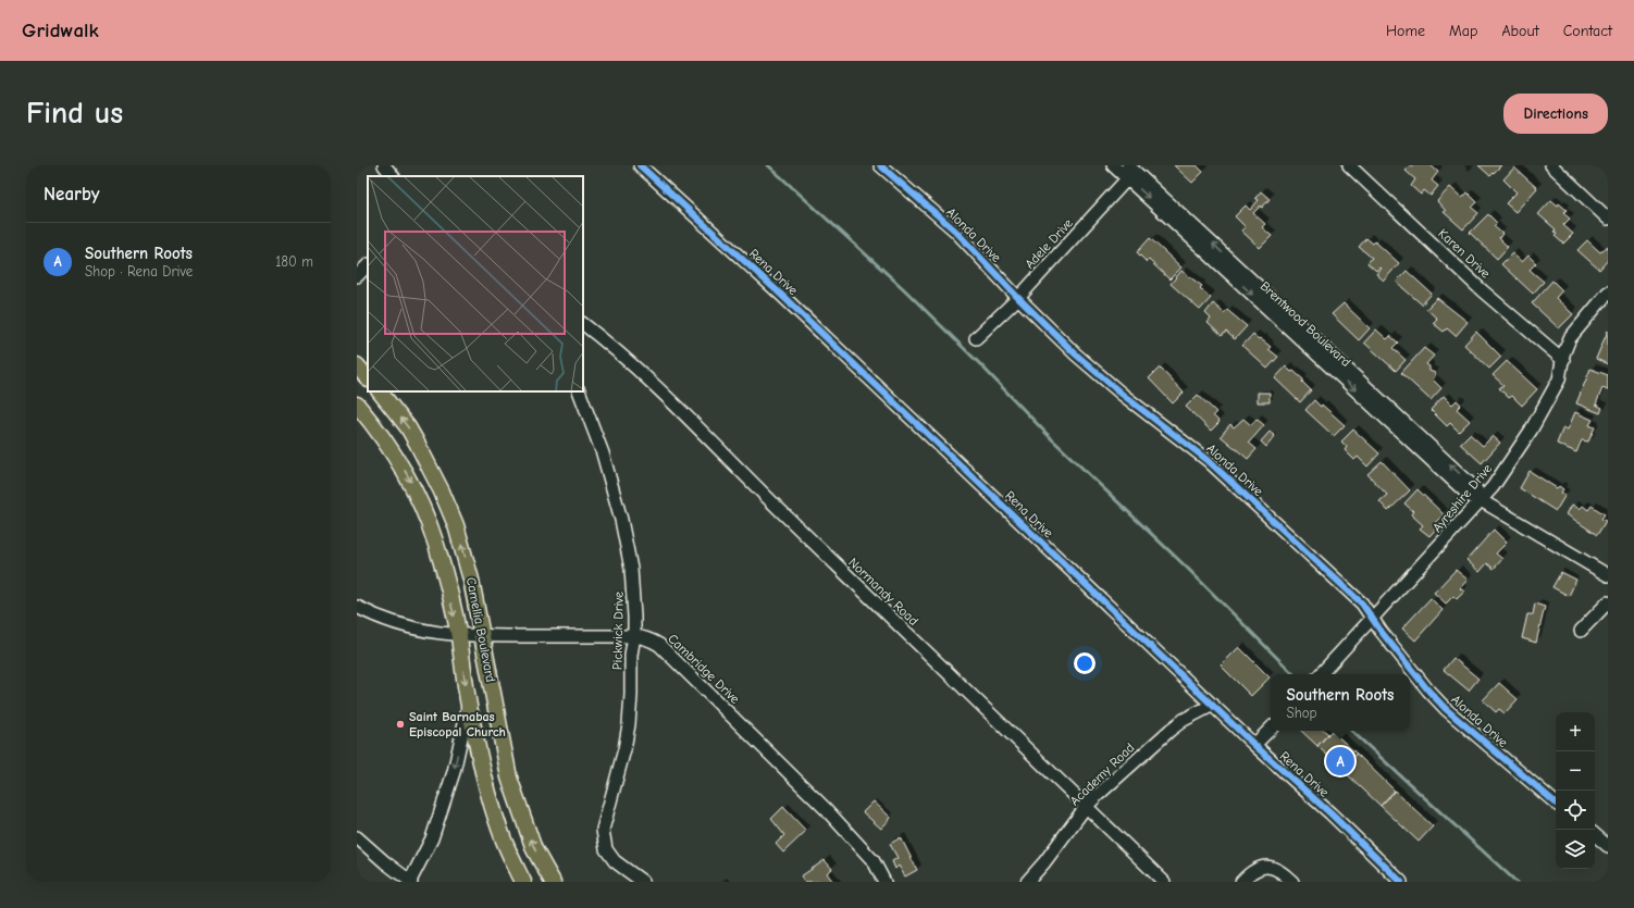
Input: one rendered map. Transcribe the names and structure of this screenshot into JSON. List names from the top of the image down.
{
  "streets": {
    "main road": ["Camellia Boulevard"],
    "street": [
      "Alonda Drive",
      "Adele Drive",
      "Karen Drive",
      "Rena Drive",
      "Brentwood Boulevard",
      "Ayreshire Drive",
      "Normandy Road",
      "Pickwick Drive",
      "Cambridge Drive",
      "Academy Road"
    ]
  },
  "crossings": [
    ["Alonda Drive", "Adele Drive"],
    ["Alonda Drive", "Ayreshire Drive"],
    ["Adele Drive", "Brentwood Boulevard"],
    ["Karen Drive", "Ayreshire Drive"],
    ["Rena Drive", "Academy Road"],
    ["Brentwood Boulevard", "Ayreshire Drive"],
    ["Normandy Road", "Academy Road"],
    ["Camellia Boulevard", "Cambridge Drive"],
    ["Pickwick Drive", "Cambridge Drive"]
  ],
  "places": ["Saint Barnabas Episcopal Church"],
  "page": {
    "header": "Gridwalk",
    "nav": [
      "Home",
      "Map",
      "About",
      "Contact"
    ],
    "buttons": "Directions",
    "title": "Find us",
    "heading": "Nearby",
    "list": [
      {
        "mark": "A",
        "name": "Southern Roots",
        "note": "Shop · Rena Drive",
        "value": "180 m"
      }
    ],
    "popup": ["Southern Roots", "Shop"],
    "map_buttons": ["+", "−"],
    "pins": "A"
  }
}
